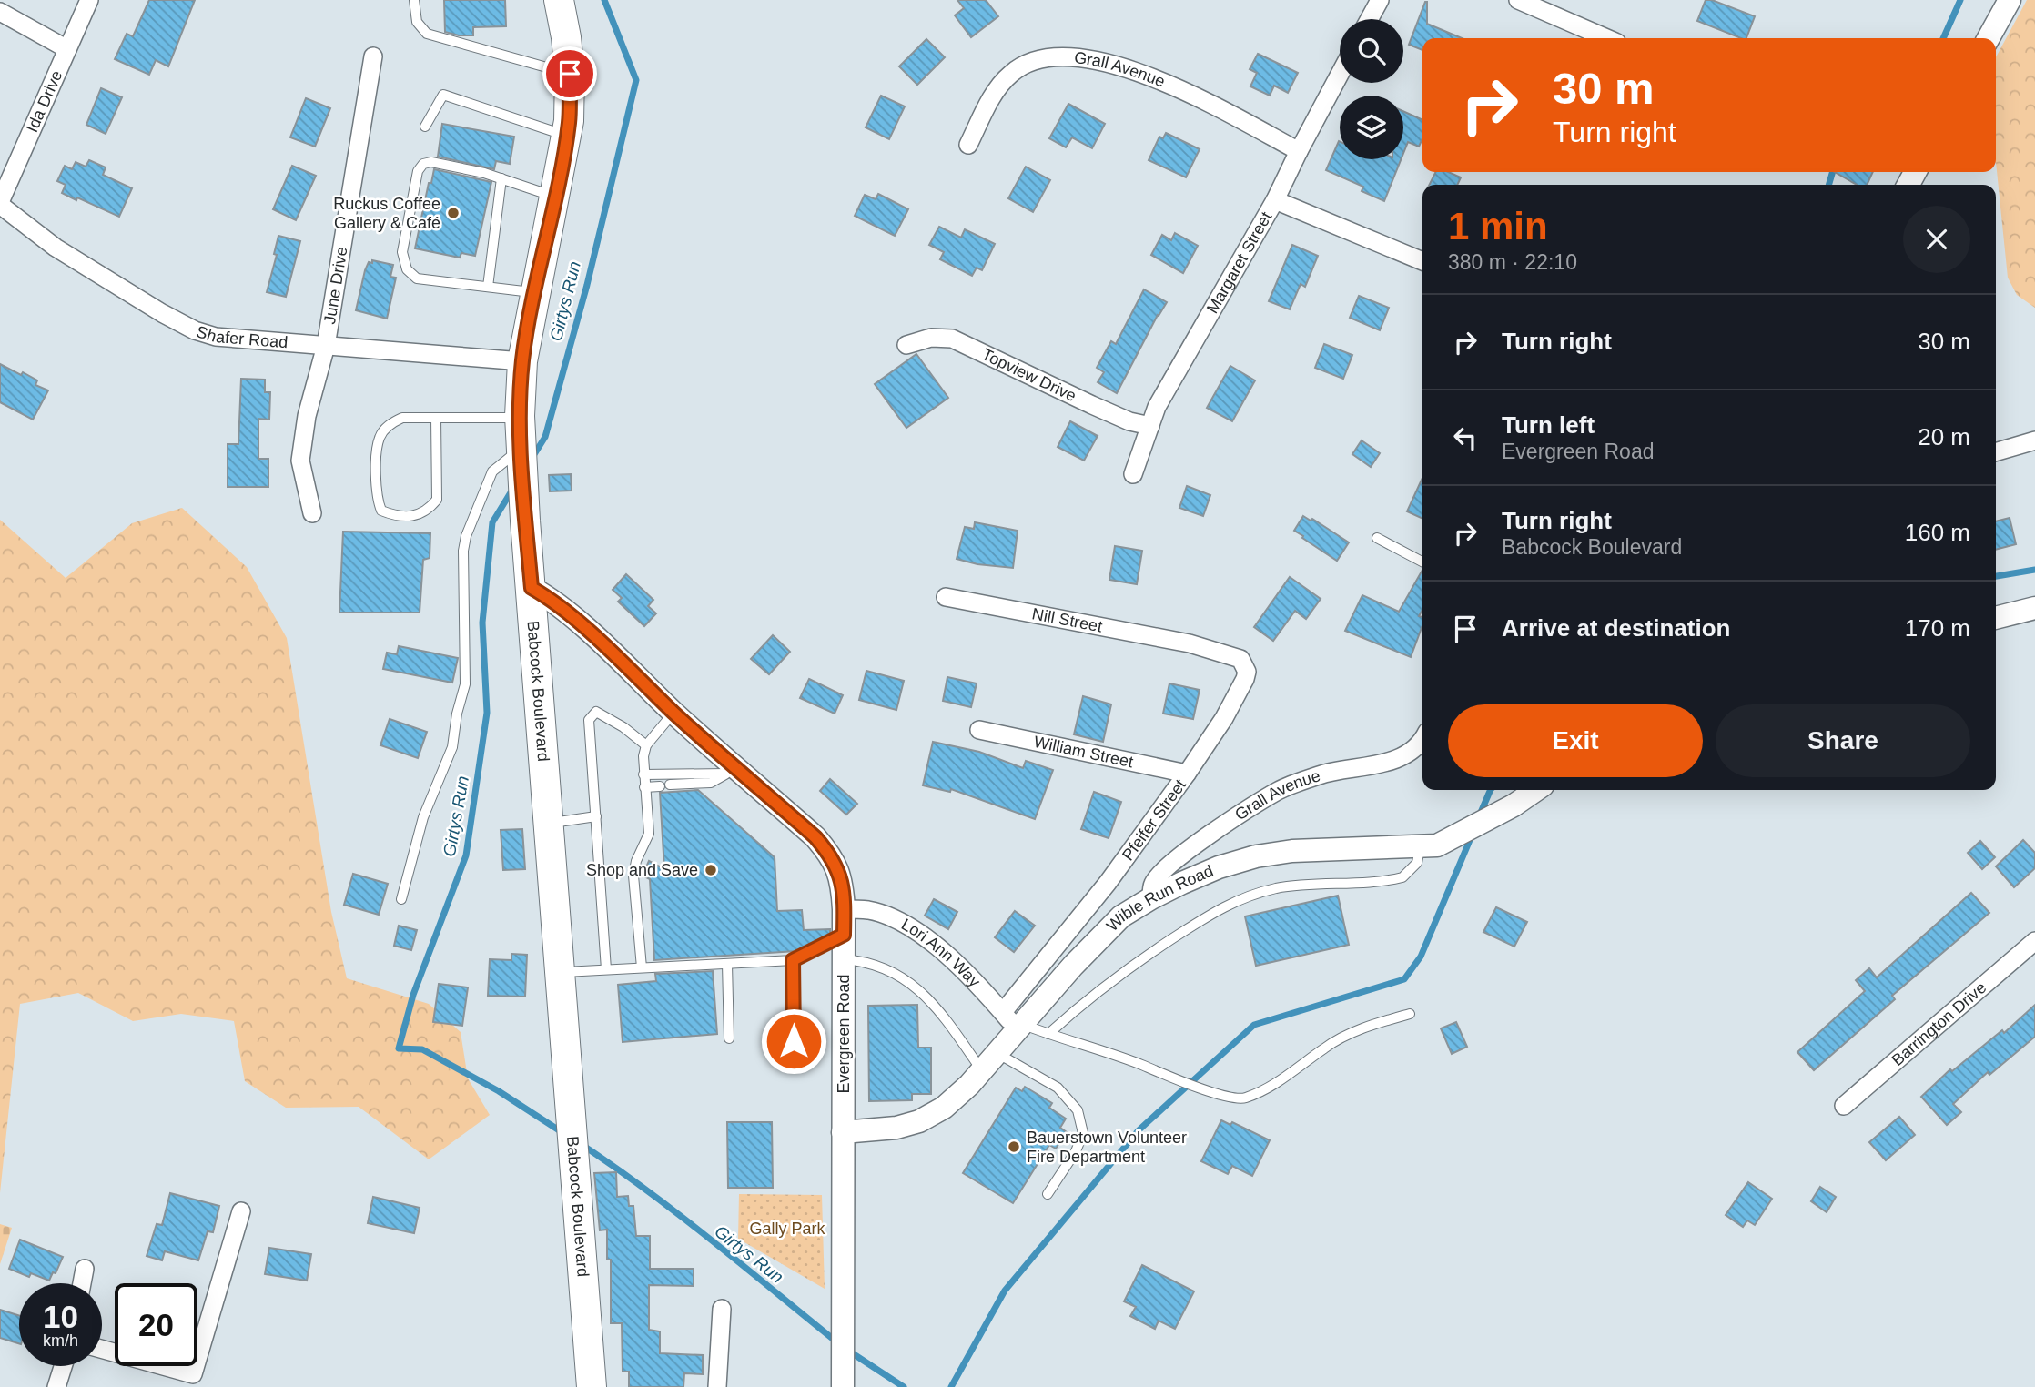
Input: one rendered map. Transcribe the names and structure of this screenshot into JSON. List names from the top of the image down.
{
  "streets": {
    "main road": ["Babcock Boulevard"],
    "street": [
      "Grall Avenue",
      "Ida Drive",
      "Margaret Street",
      "June Drive",
      "Shafer Road",
      "Topview Drive",
      "Nill Street",
      "William Street",
      "Pfeifer Street",
      "Wible Run Road",
      "Lori Ann Way",
      "Barrington Drive",
      "Evergreen Road"
    ]
  },
  "crossings": [
    ["Grall Avenue", "Margaret Street"],
    ["Grall Avenue", "Wible Run Road"],
    ["Ida Drive", "Shafer Road"],
    ["Margaret Street", "Topview Drive"],
    ["June Drive", "Shafer Road"],
    ["Shafer Road", "Babcock Boulevard"],
    ["Nill Street", "Pfeifer Street"],
    ["Babcock Boulevard", "Evergreen Road"],
    ["William Street", "Pfeifer Street"],
    ["Pfeifer Street", "Lori Ann Way"],
    ["Wible Run Road", "Lori Ann Way"],
    ["Wible Run Road", "Evergreen Road"],
    ["Lori Ann Way", "Evergreen Road"]
  ],
  "water": ["Girtys Run"],
  "parks": ["Gally Park"],
  "places": ["Ruckus Coffee Gallery & Café", "Shop and Save", "Bauerstown Volunteer Fire Department"],
  "page": {
    "turn": ["30 m", "Turn right"],
    "heading": ["1 min", "380 m · 22:10"],
    "list": [
      {
        "name": "Turn right",
        "value": "30 m"
      },
      {
        "name": "Turn left",
        "note": "Evergreen Road",
        "value": "20 m"
      },
      {
        "name": "Turn right",
        "note": "Babcock Boulevard",
        "value": "160 m"
      },
      {
        "name": "Arrive at destination",
        "value": "170 m"
      }
    ],
    "buttons": ["Exit", "Share"],
    "speed": "10 km/h",
    "limit": "20"
  }
}
